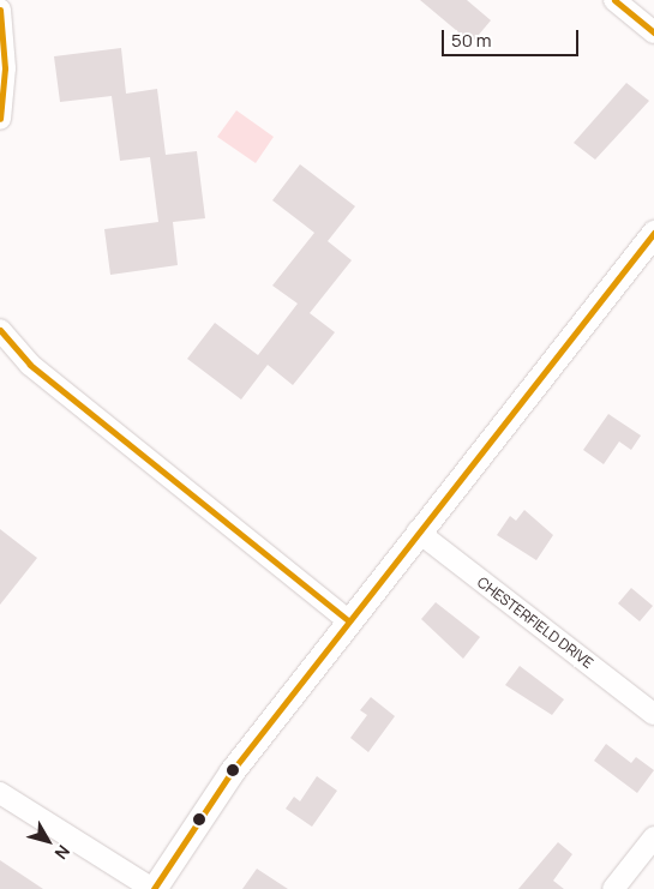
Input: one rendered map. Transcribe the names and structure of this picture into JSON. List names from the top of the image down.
{
  "streets": {
    "street": ["CHESTERFIELD DRIVE"]
  },
  "scale_bar": "50 m",
  "north": "bottom right"
}
